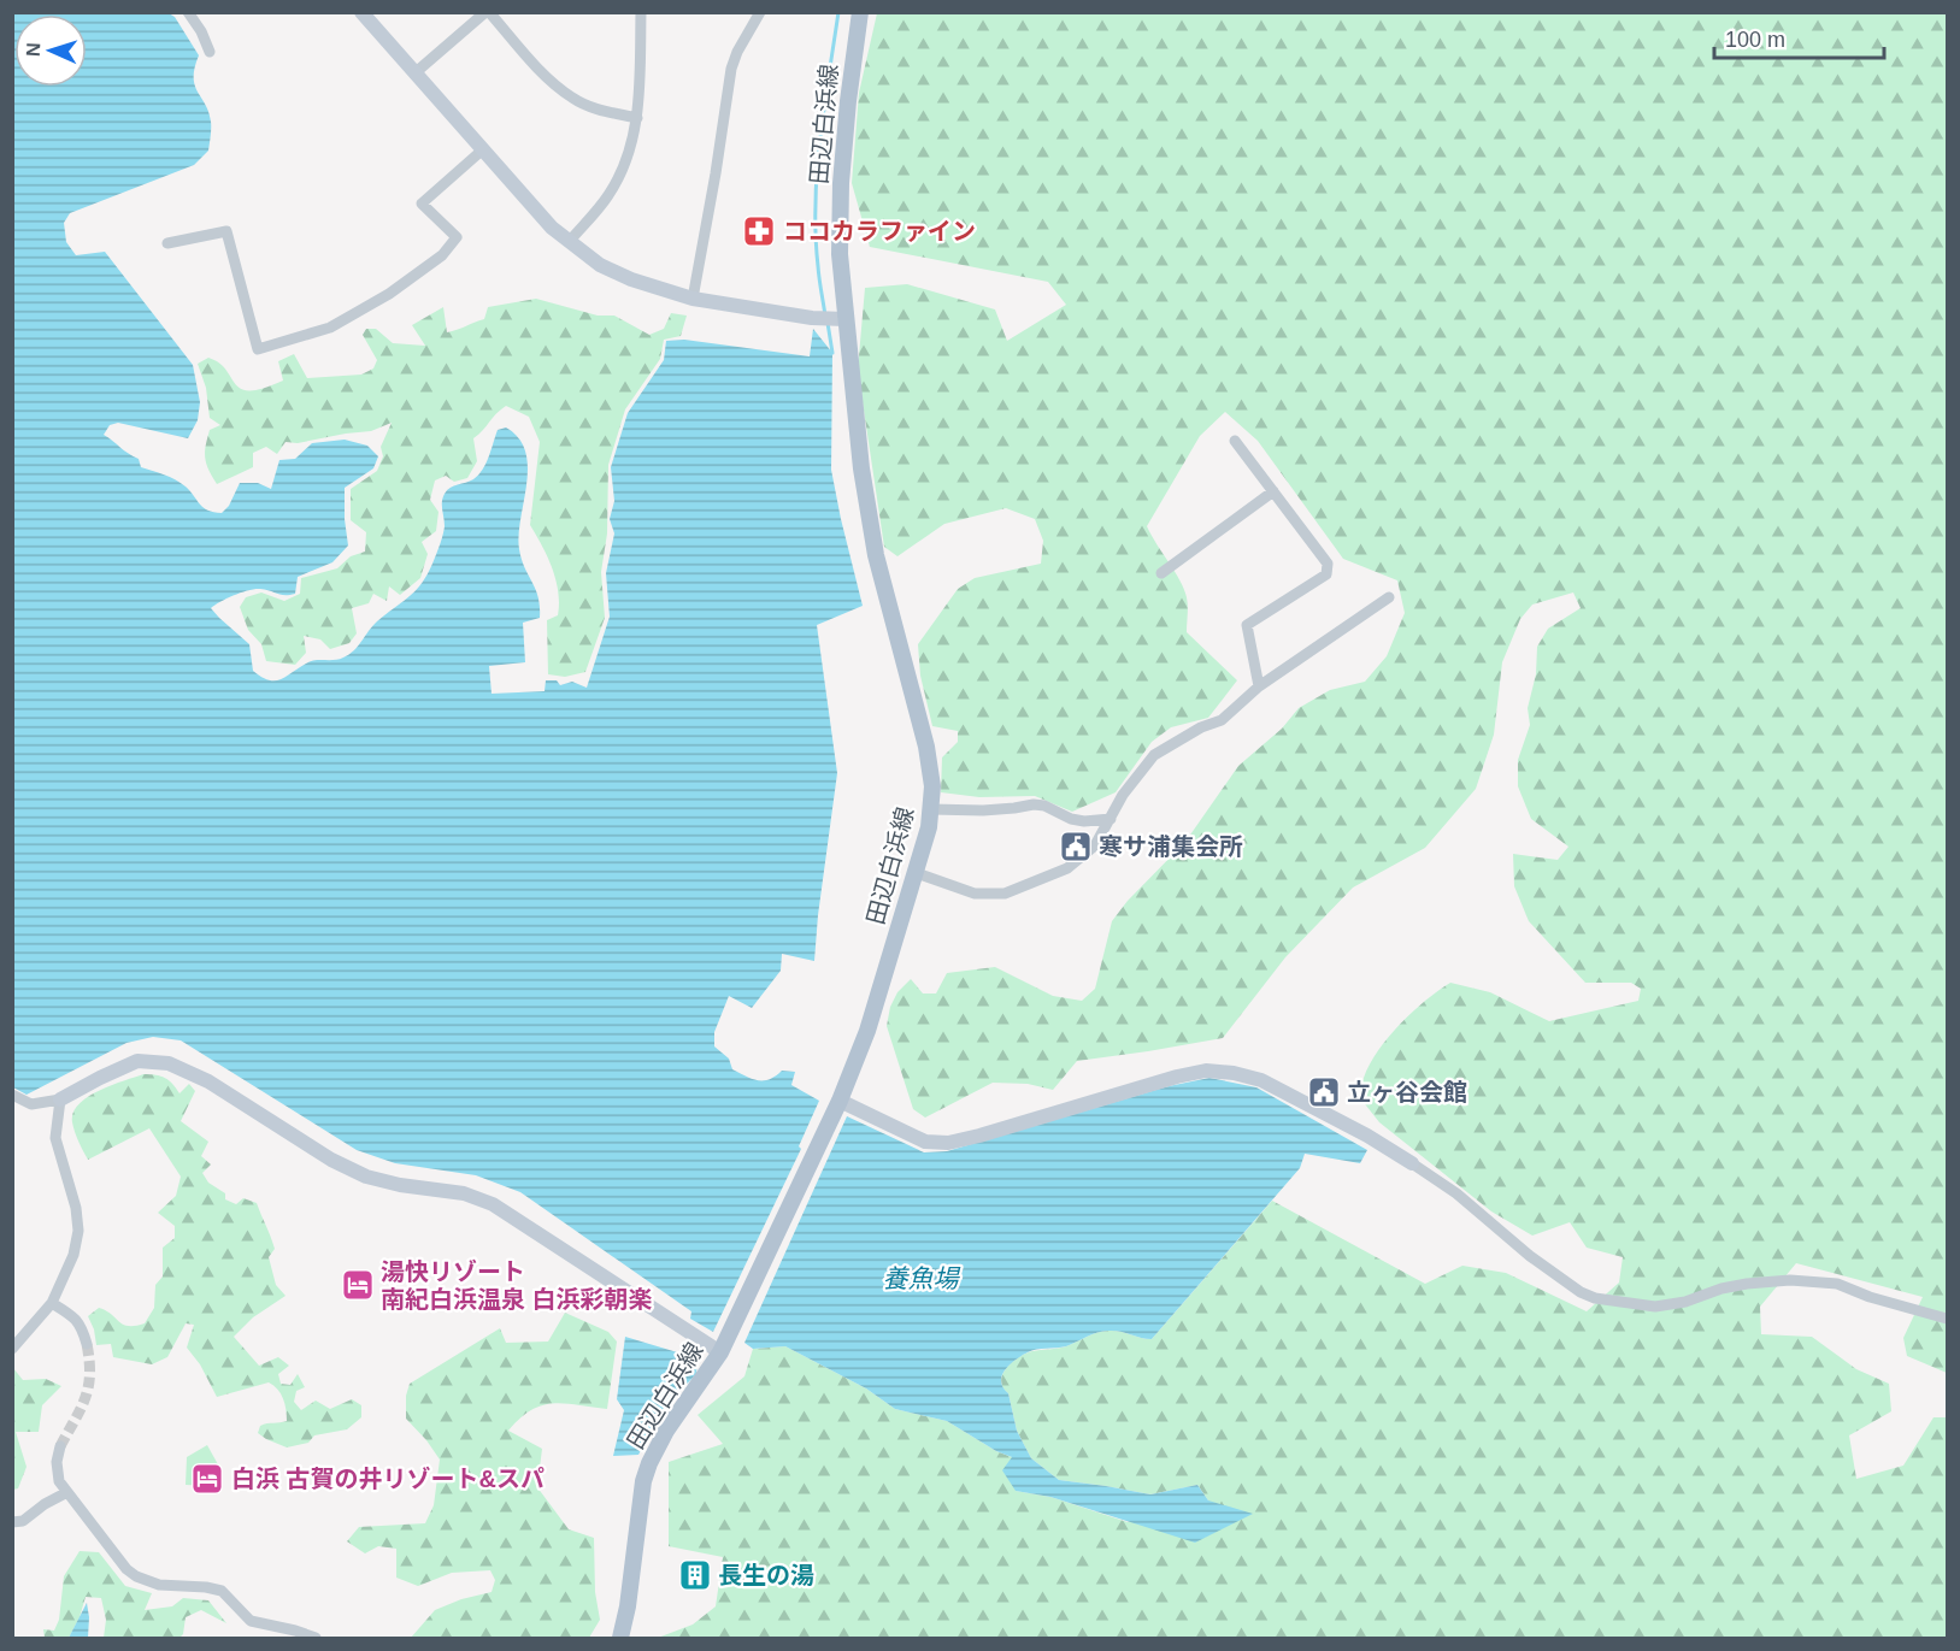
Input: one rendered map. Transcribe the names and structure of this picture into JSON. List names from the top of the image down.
{
  "streets": {
    "main road": ["田辺白浜線"]
  },
  "water": ["養魚場"],
  "places": {
    "pharmacy": ["ココカラファイン"],
    "public building": ["寒サ浦集会所", "立ヶ谷会館"],
    "hotel": ["湯快リゾート 南紀白浜温泉 白浜彩朝楽", "白浜 古賀の井リゾート&スパ"],
    "building": ["長生の湯"]
  },
  "scale_bar": "100 m",
  "north": "left"
}
